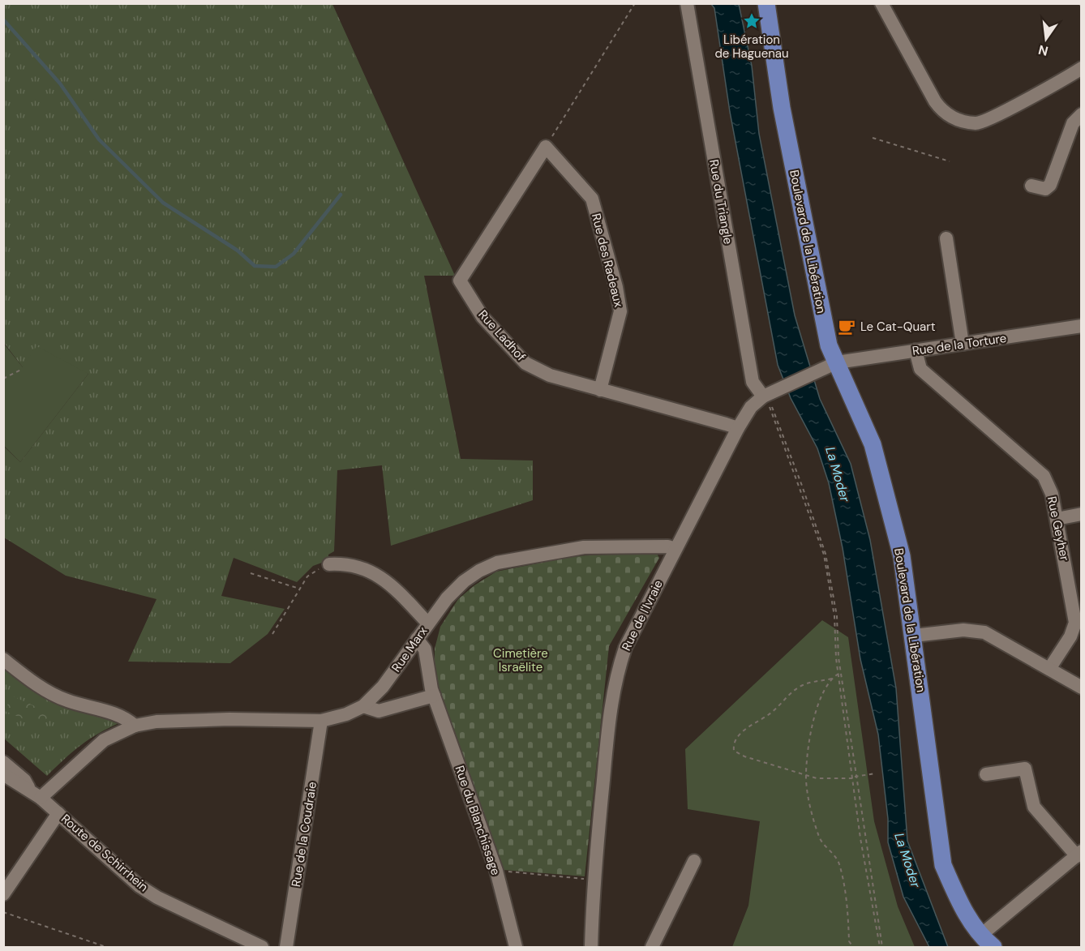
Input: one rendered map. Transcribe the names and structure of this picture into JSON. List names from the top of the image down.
{
  "streets": {
    "main road": ["Boulevard de la Libération"],
    "street": [
      "Rue du Triangle",
      "Rue des Radeaux",
      "Rue Ladhof",
      "Rue de la Torture",
      "Rue Geyher",
      "Rue de l'Ivraie",
      "Rue Marx",
      "Rue du Blanchissage",
      "Rue de la Coudraie",
      "Route de Schirrhein"
    ]
  },
  "crossings": [
    ["Rue du Triangle", "Rue de la Torture"],
    ["Rue du Triangle", "Rue de l'Ivraie"],
    ["Boulevard de la Libération", "Rue de la Torture"],
    ["Rue des Radeaux", "Rue Ladhof"],
    ["Rue Ladhof", "Rue de l'Ivraie"],
    ["Rue de la Torture", "Rue Geyher"],
    ["Rue de la Torture", "Rue de l'Ivraie"],
    ["Rue de l'Ivraie", "Rue Marx"],
    ["Rue Marx", "Rue du Blanchissage"],
    ["Rue Marx", "Rue de la Coudraie"],
    ["Rue Marx", "Route de Schirrhein"]
  ],
  "water": ["La Moder"],
  "parks": ["Cimetière Israëlite"],
  "places": {
    "place": ["Libération de Haguenau"],
    "cafe": ["Le Cat-Quart"]
  },
  "north": "bottom"
}
